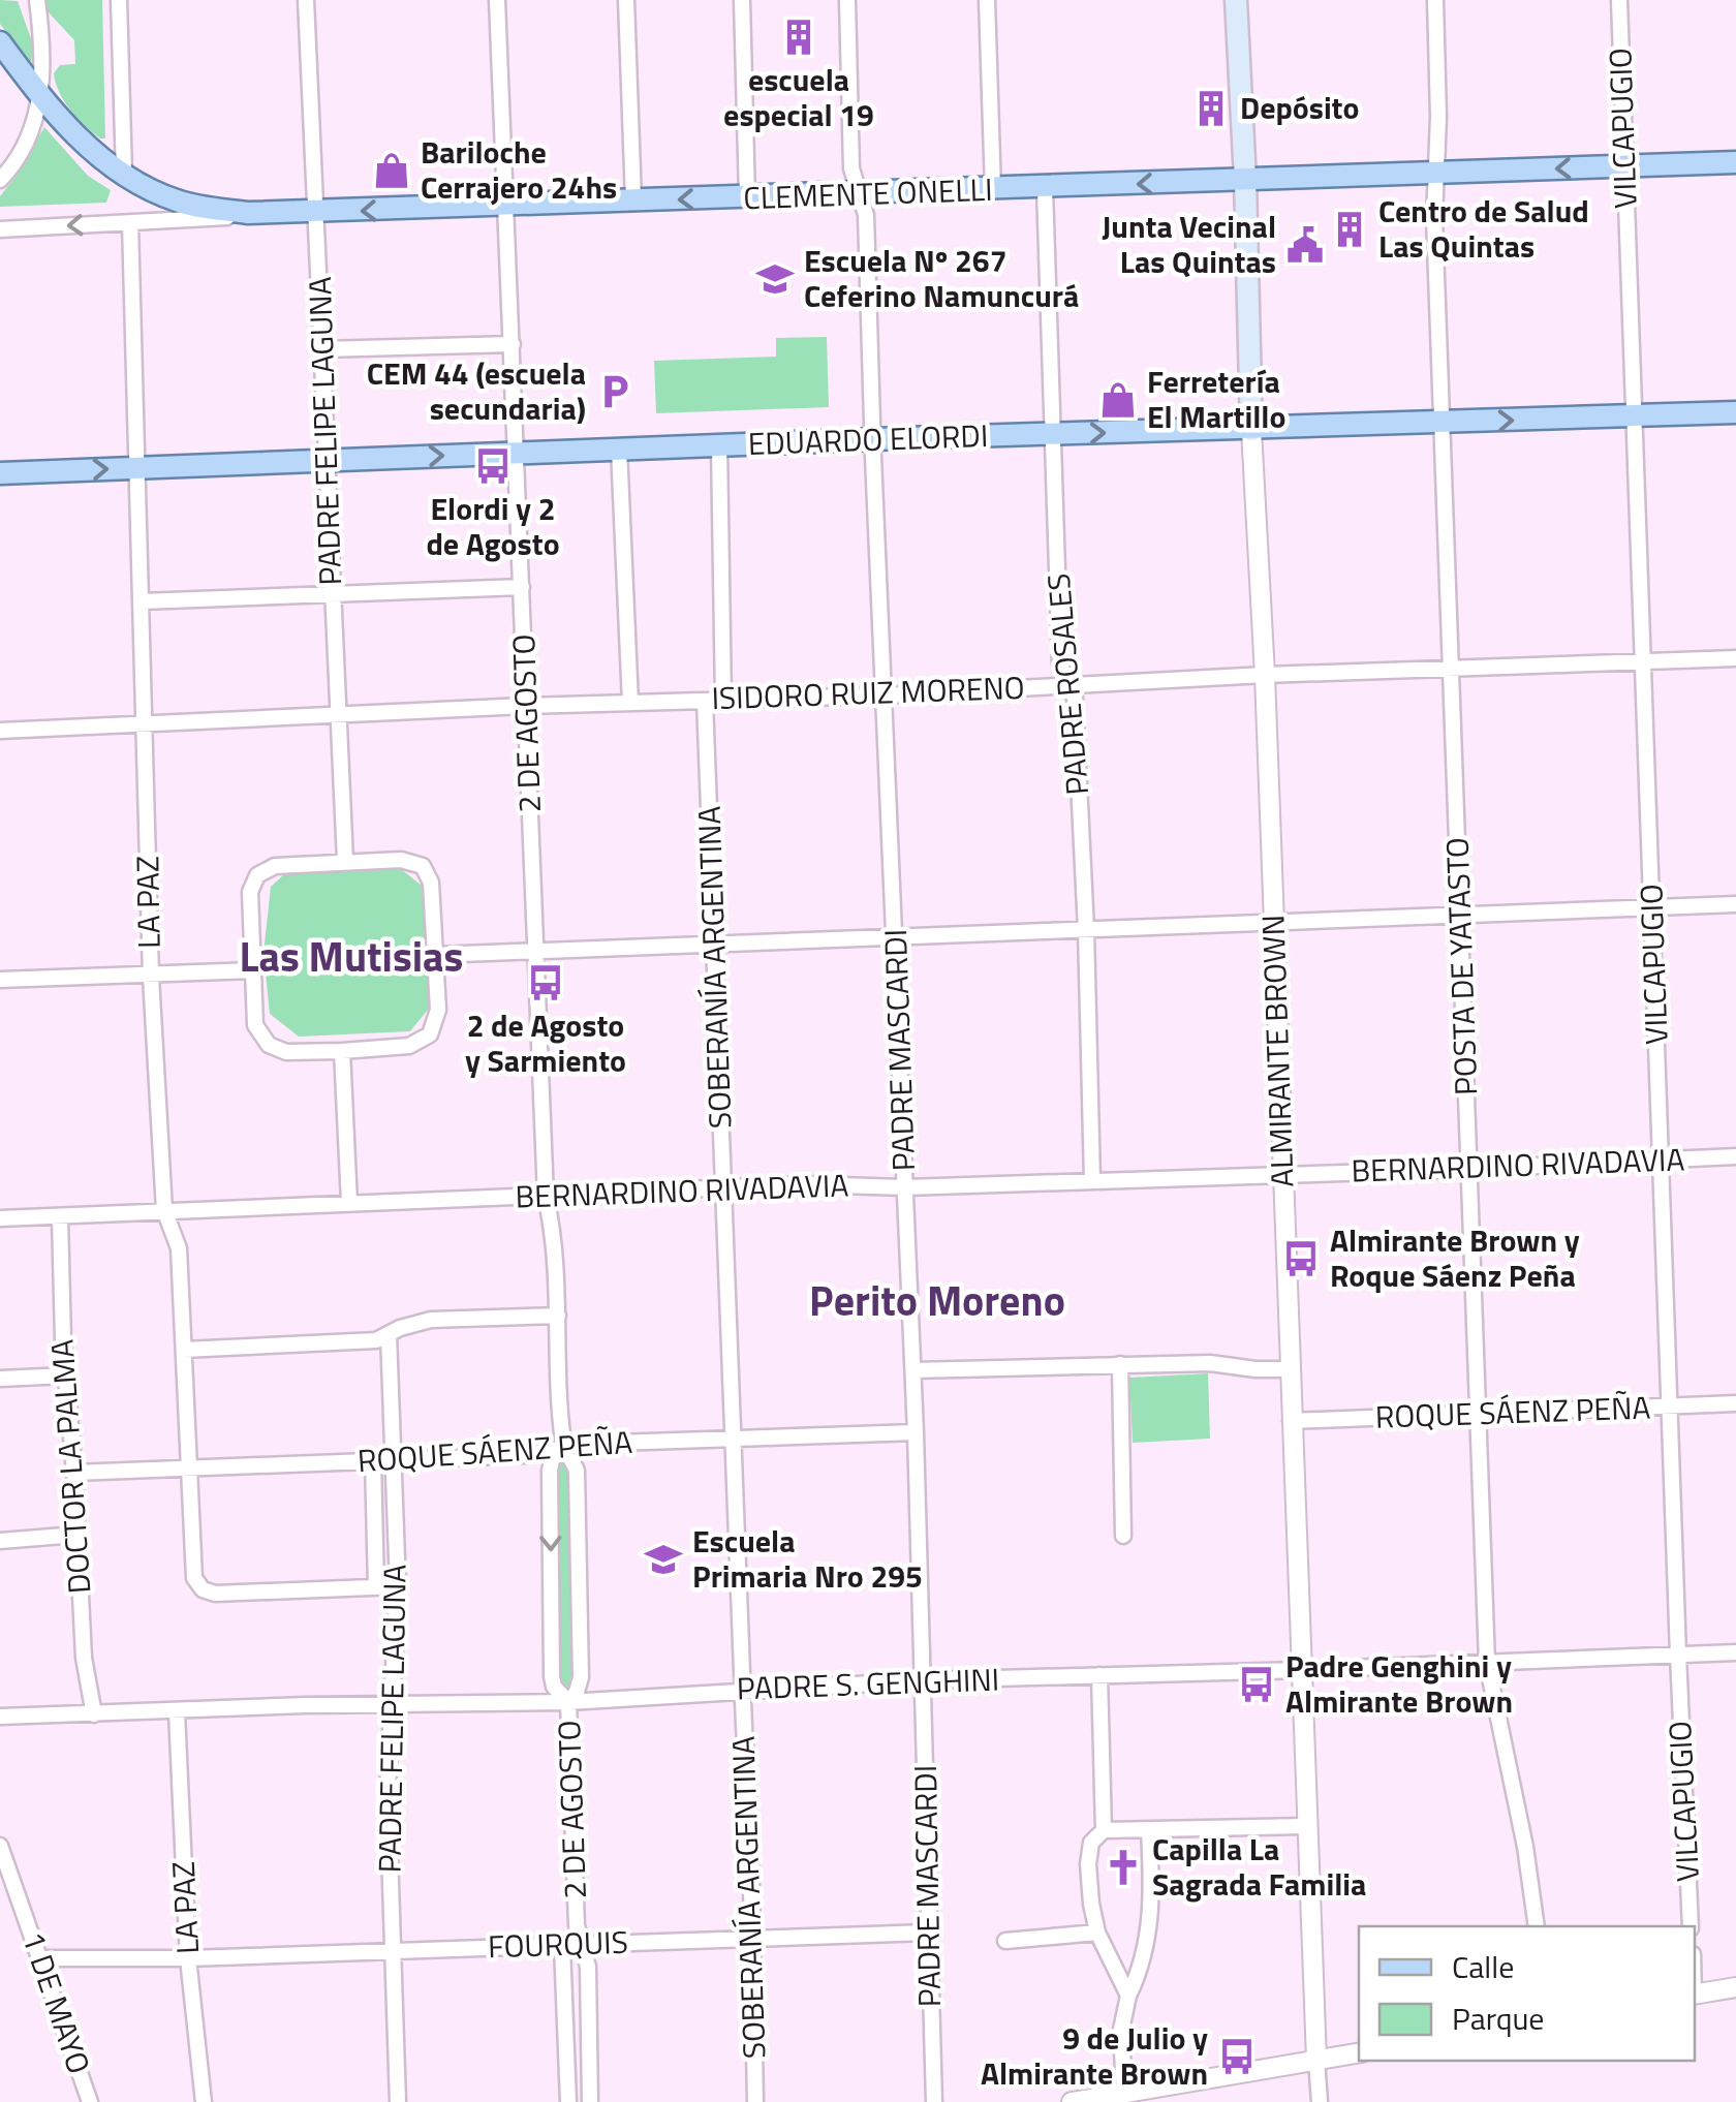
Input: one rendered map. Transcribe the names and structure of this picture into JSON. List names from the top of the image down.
{
  "streets": {
    "main road": ["CLEMENTE ONELLI", "EDUARDO ELORDI", "ALMIRANTE BROWN"],
    "street": [
      "VILCAPUGIO",
      "PADRE FELIPE LAGUNA",
      "PADRE ROSALES",
      "ISIDORO RUIZ MORENO",
      "2 DE AGOSTO",
      "LA PAZ",
      "POSTA DE YATASTO",
      "SOBERANÍA ARGENTINA",
      "PADRE MASCARDI",
      "BERNARDINO RIVADAVIA",
      "ROQUE SÁENZ PEÑA",
      "DOCTOR LA PALMA",
      "PADRE S. GENGHINI",
      "FOURQUIS",
      "1 DE MAYO"
    ]
  },
  "crossings": [
    ["VILCAPUGIO", "CLEMENTE ONELLI"],
    ["VILCAPUGIO", "EDUARDO ELORDI"],
    ["VILCAPUGIO", "ISIDORO RUIZ MORENO"],
    ["VILCAPUGIO", "BERNARDINO RIVADAVIA"],
    ["VILCAPUGIO", "ROQUE SÁENZ PEÑA"],
    ["VILCAPUGIO", "PADRE S. GENGHINI"],
    ["CLEMENTE ONELLI", "PADRE FELIPE LAGUNA"],
    ["CLEMENTE ONELLI", "PADRE ROSALES"],
    ["CLEMENTE ONELLI", "2 DE AGOSTO"],
    ["CLEMENTE ONELLI", "LA PAZ"],
    ["CLEMENTE ONELLI", "POSTA DE YATASTO"],
    ["CLEMENTE ONELLI", "PADRE MASCARDI"],
    ["CLEMENTE ONELLI", "ALMIRANTE BROWN"],
    ["PADRE FELIPE LAGUNA", "EDUARDO ELORDI"],
    ["PADRE FELIPE LAGUNA", "ISIDORO RUIZ MORENO"],
    ["PADRE FELIPE LAGUNA", "LA PAZ"],
    ["PADRE FELIPE LAGUNA", "ROQUE SÁENZ PEÑA"],
    ["PADRE FELIPE LAGUNA", "PADRE S. GENGHINI"],
    ["PADRE FELIPE LAGUNA", "FOURQUIS"],
    ["EDUARDO ELORDI", "PADRE ROSALES"],
    ["EDUARDO ELORDI", "2 DE AGOSTO"],
    ["EDUARDO ELORDI", "LA PAZ"],
    ["EDUARDO ELORDI", "POSTA DE YATASTO"],
    ["EDUARDO ELORDI", "PADRE MASCARDI"],
    ["EDUARDO ELORDI", "ALMIRANTE BROWN"],
    ["PADRE ROSALES", "ISIDORO RUIZ MORENO"],
    ["PADRE ROSALES", "BERNARDINO RIVADAVIA"],
    ["ISIDORO RUIZ MORENO", "2 DE AGOSTO"],
    ["ISIDORO RUIZ MORENO", "LA PAZ"],
    ["ISIDORO RUIZ MORENO", "POSTA DE YATASTO"],
    ["ISIDORO RUIZ MORENO", "SOBERANÍA ARGENTINA"],
    ["ISIDORO RUIZ MORENO", "PADRE MASCARDI"],
    ["ISIDORO RUIZ MORENO", "ALMIRANTE BROWN"],
    ["2 DE AGOSTO", "BERNARDINO RIVADAVIA"],
    ["2 DE AGOSTO", "ROQUE SÁENZ PEÑA"],
    ["2 DE AGOSTO", "PADRE S. GENGHINI"],
    ["2 DE AGOSTO", "FOURQUIS"],
    ["LA PAZ", "BERNARDINO RIVADAVIA"],
    ["LA PAZ", "ROQUE SÁENZ PEÑA"],
    ["LA PAZ", "PADRE S. GENGHINI"],
    ["LA PAZ", "FOURQUIS"],
    ["POSTA DE YATASTO", "BERNARDINO RIVADAVIA"],
    ["POSTA DE YATASTO", "ROQUE SÁENZ PEÑA"],
    ["POSTA DE YATASTO", "PADRE S. GENGHINI"],
    ["SOBERANÍA ARGENTINA", "BERNARDINO RIVADAVIA"],
    ["SOBERANÍA ARGENTINA", "ROQUE SÁENZ PEÑA"],
    ["SOBERANÍA ARGENTINA", "PADRE S. GENGHINI"],
    ["SOBERANÍA ARGENTINA", "FOURQUIS"],
    ["PADRE MASCARDI", "BERNARDINO RIVADAVIA"],
    ["PADRE MASCARDI", "ROQUE SÁENZ PEÑA"],
    ["PADRE MASCARDI", "PADRE S. GENGHINI"],
    ["PADRE MASCARDI", "FOURQUIS"],
    ["ALMIRANTE BROWN", "BERNARDINO RIVADAVIA"],
    ["ALMIRANTE BROWN", "ROQUE SÁENZ PEÑA"],
    ["ALMIRANTE BROWN", "PADRE S. GENGHINI"],
    ["BERNARDINO RIVADAVIA", "DOCTOR LA PALMA"],
    ["ROQUE SÁENZ PEÑA", "DOCTOR LA PALMA"],
    ["DOCTOR LA PALMA", "PADRE S. GENGHINI"],
    ["FOURQUIS", "1 DE MAYO"]
  ],
  "one_way": ["CLEMENTE ONELLI", "EDUARDO ELORDI"],
  "districts": ["Las Mutisias", "Perito Moreno"],
  "places": {
    "building": ["escuela especial 19", "Depósito", "Centro de Salud Las Quintas"],
    "shop": ["Bariloche Cerrajero 24hs", "Ferretería El Martillo"],
    "public building": ["Junta Vecinal Las Quintas"],
    "school or university": ["Escuela Nº 267 Ceferino Namuncurá", "Escuela Primaria Nro 295"],
    "parking": ["CEM 44 (escuela secundaria)"],
    "bus stop": [
      "Elordi y 2 de Agosto",
      "2 de Agosto y Sarmiento",
      "Almirante Brown y Roque Sáenz Peña",
      "Padre Genghini y Almirante Brown",
      "9 de Julio y Almirante Brown"
    ],
    "church": ["Capilla La Sagrada Familia"]
  },
  "legend": ["Calle", "Parque"]
}
